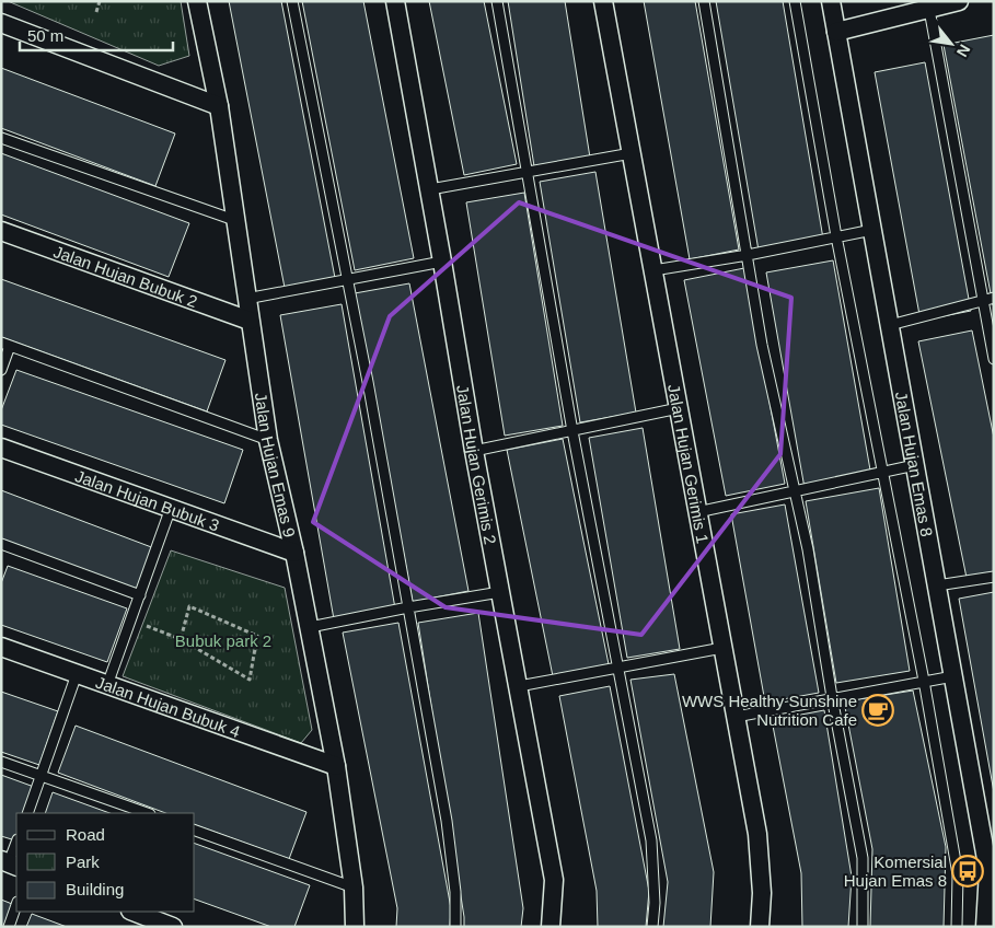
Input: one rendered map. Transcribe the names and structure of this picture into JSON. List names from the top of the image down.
{
  "streets": {
    "street": [
      "Jalan Hujan Bubuk 2",
      "Jalan Hujan Gerimis 1",
      "Jalan Hujan Emas 9",
      "Jalan Hujan Gerimis 2",
      "Jalan Hujan Emas 8",
      "Jalan Hujan Bubuk 3",
      "Jalan Hujan Bubuk 4"
    ]
  },
  "crossings": [
    ["Jalan Hujan Bubuk 2", "Jalan Hujan Emas 9"],
    ["Jalan Hujan Emas 9", "Jalan Hujan Bubuk 3"],
    ["Jalan Hujan Emas 9", "Jalan Hujan Bubuk 4"]
  ],
  "parks": ["Bubuk park 2"],
  "places": {
    "cafe": ["WWS Healthy Sunshine Nutrition Cafe"],
    "bus stop": ["Komersial Hujan Emas 8"]
  },
  "legend": ["Road", "Park", "Building"],
  "scale_bar": "50 m",
  "north": "bottom right"
}
